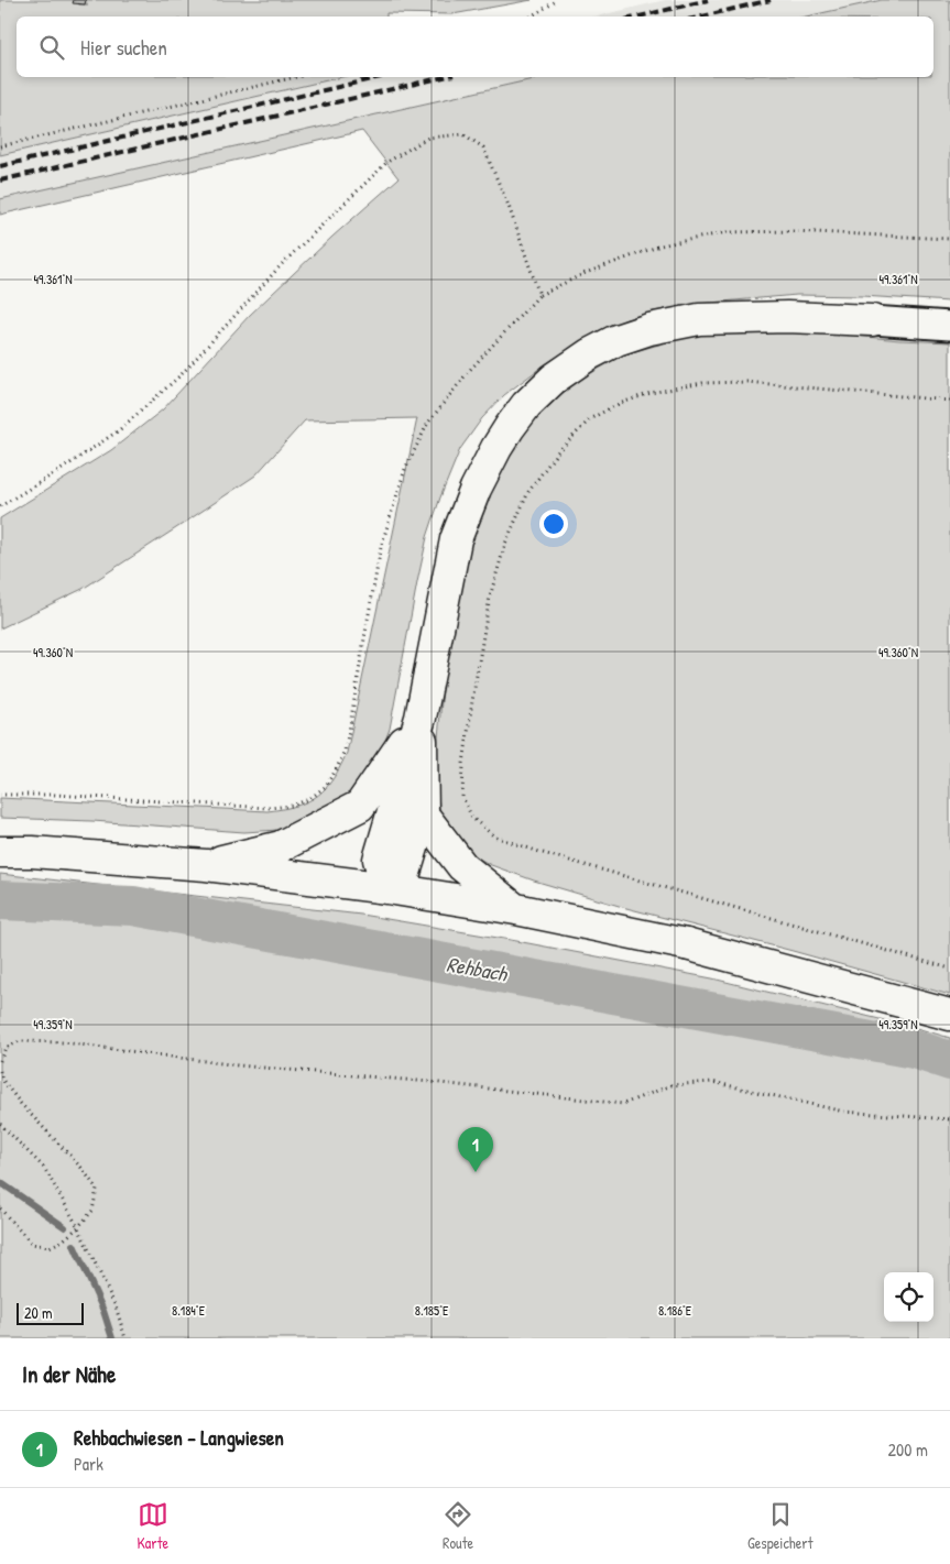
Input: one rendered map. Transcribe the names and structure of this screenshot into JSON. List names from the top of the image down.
{
  "water": ["Rehbach"],
  "scale_bar": "20 m",
  "page": {
    "search": "Hier suchen",
    "pins": "1",
    "scale": "20 m",
    "heading": "In der Nähe",
    "list": [
      {
        "mark": "1",
        "name": "Rehbachwiesen - Langwiesen",
        "note": "Park",
        "value": "200 m"
      }
    ],
    "nav": ["Karte", "Route", "Gespeichert"]
  },
  "coordinates": [
    "49.361°N",
    "49.360°N",
    "49.359°N",
    "8.184°E",
    "8.185°E",
    "8.186°E"
  ]
}
